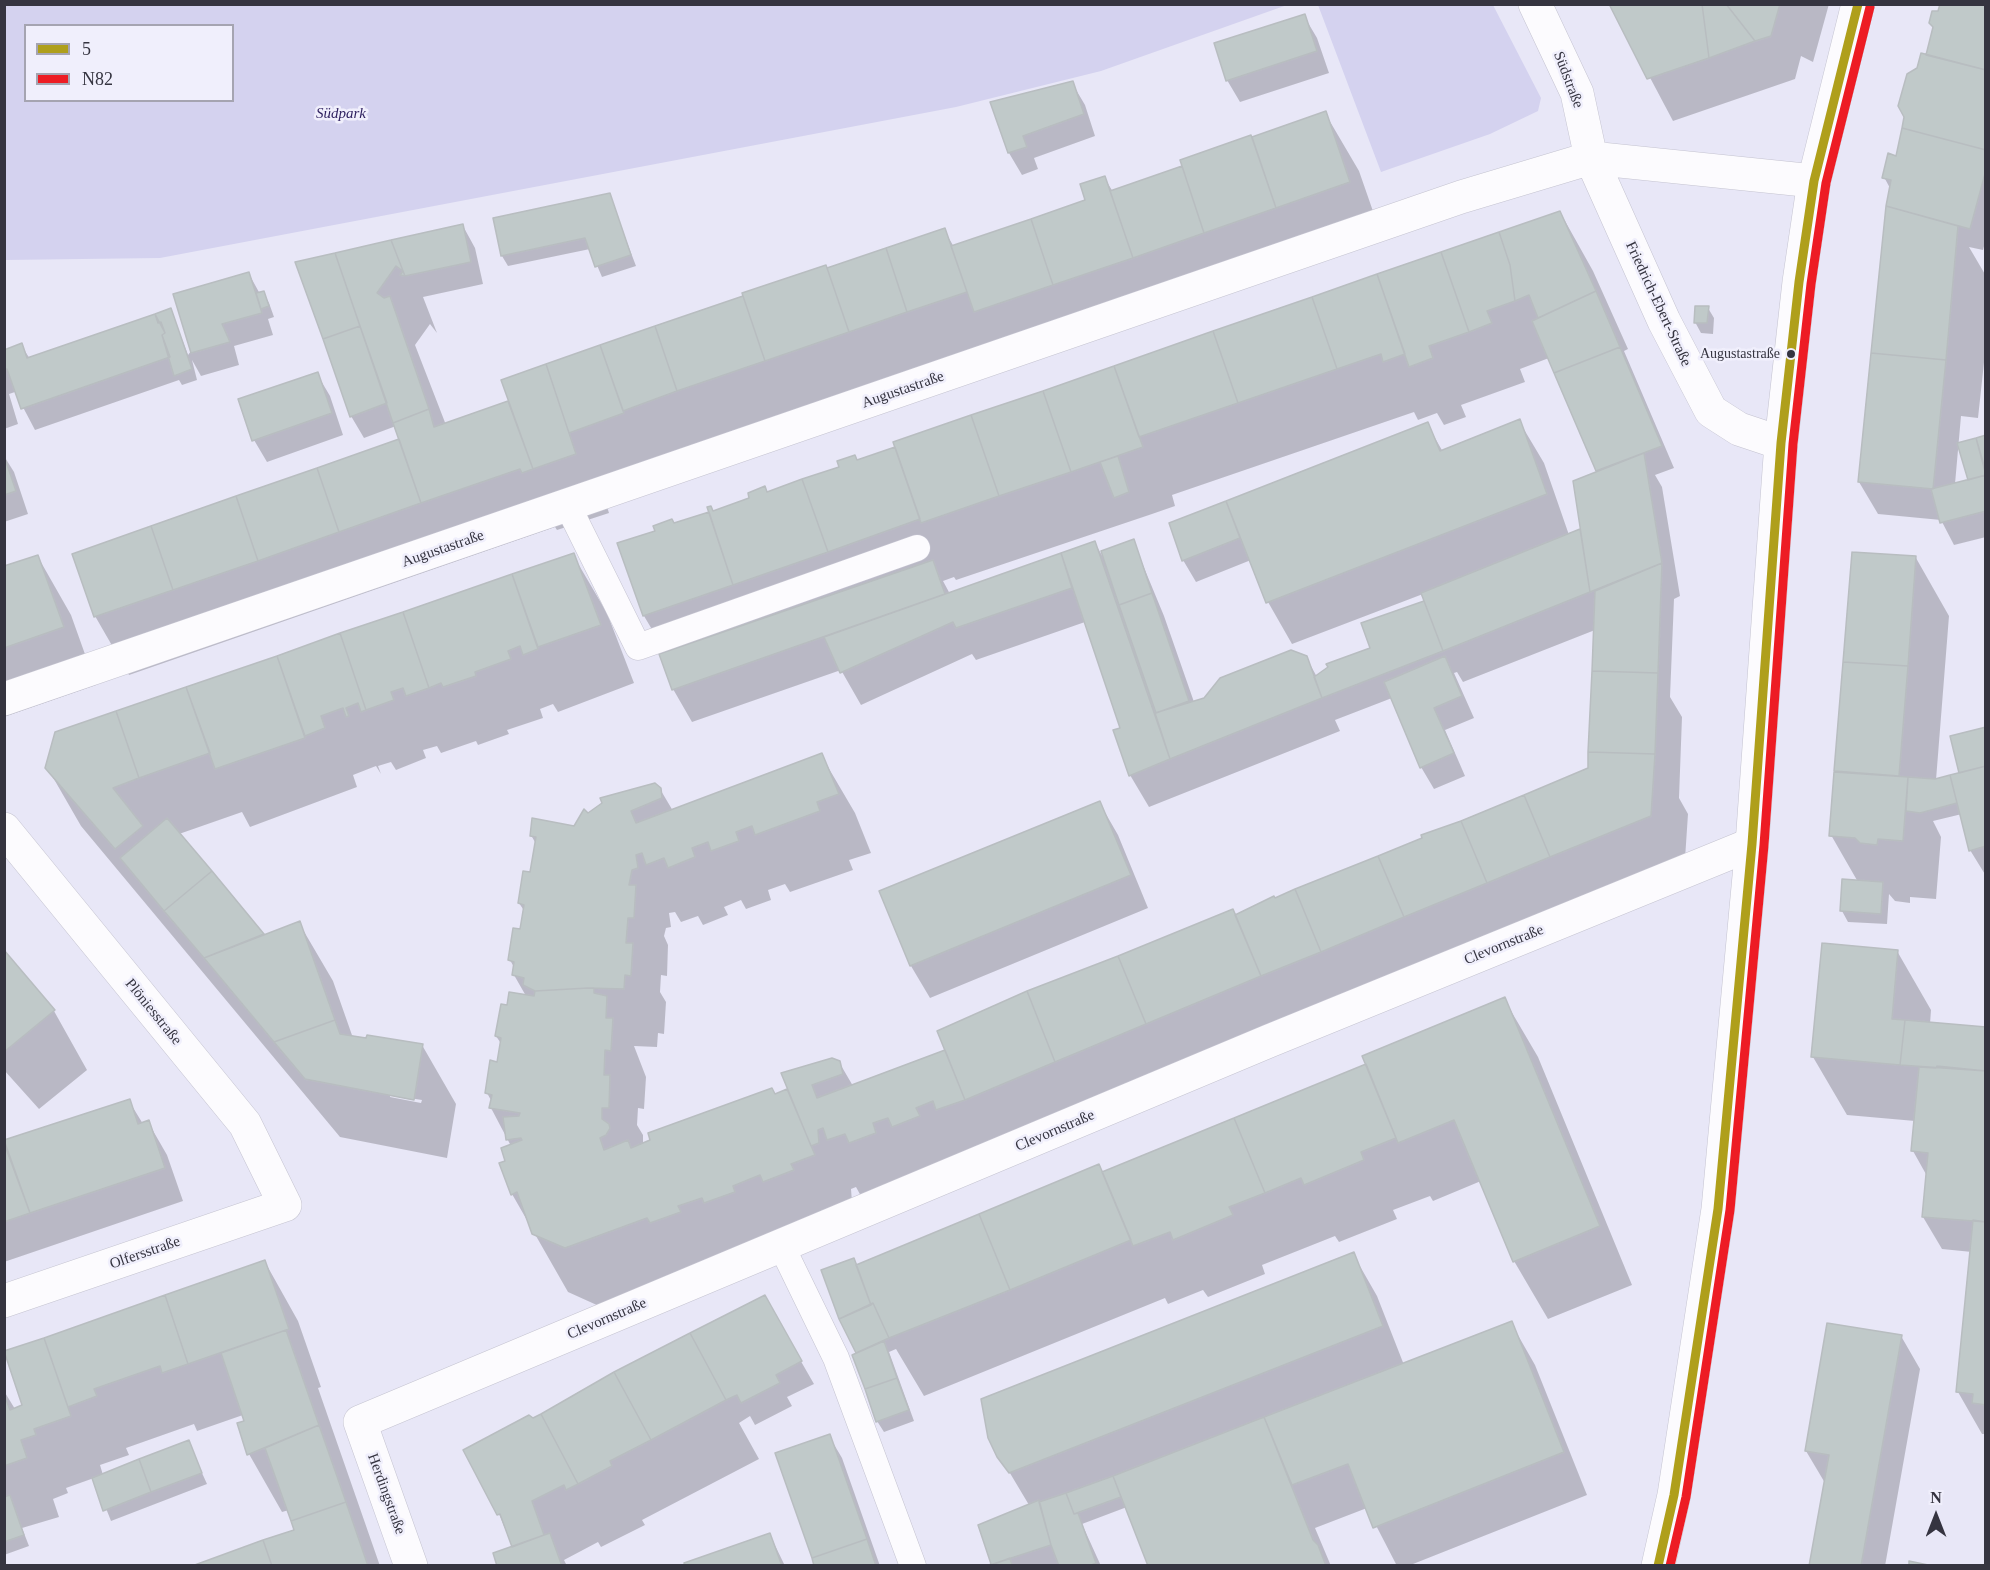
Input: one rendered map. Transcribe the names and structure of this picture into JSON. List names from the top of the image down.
{
  "streets": {
    "street": [
      "Südstraße",
      "Friedrich-Ebert-Straße",
      "Augustastraße",
      "Clevornstraße",
      "Plöniesstraße",
      "Olfersstraße",
      "Herdingstraße"
    ]
  },
  "crossings": [
    ["Südstraße", "Friedrich-Ebert-Straße"],
    ["Südstraße", "Augustastraße"],
    ["Friedrich-Ebert-Straße", "Augustastraße"],
    ["Clevornstraße", "Herdingstraße"],
    ["Plöniesstraße", "Olfersstraße"]
  ],
  "parks": ["Südpark"],
  "places": ["Augustastraße"],
  "lines": ["transit line 5", "transit line N82"],
  "legend": ["5", "N82"],
  "north": "top"
}
